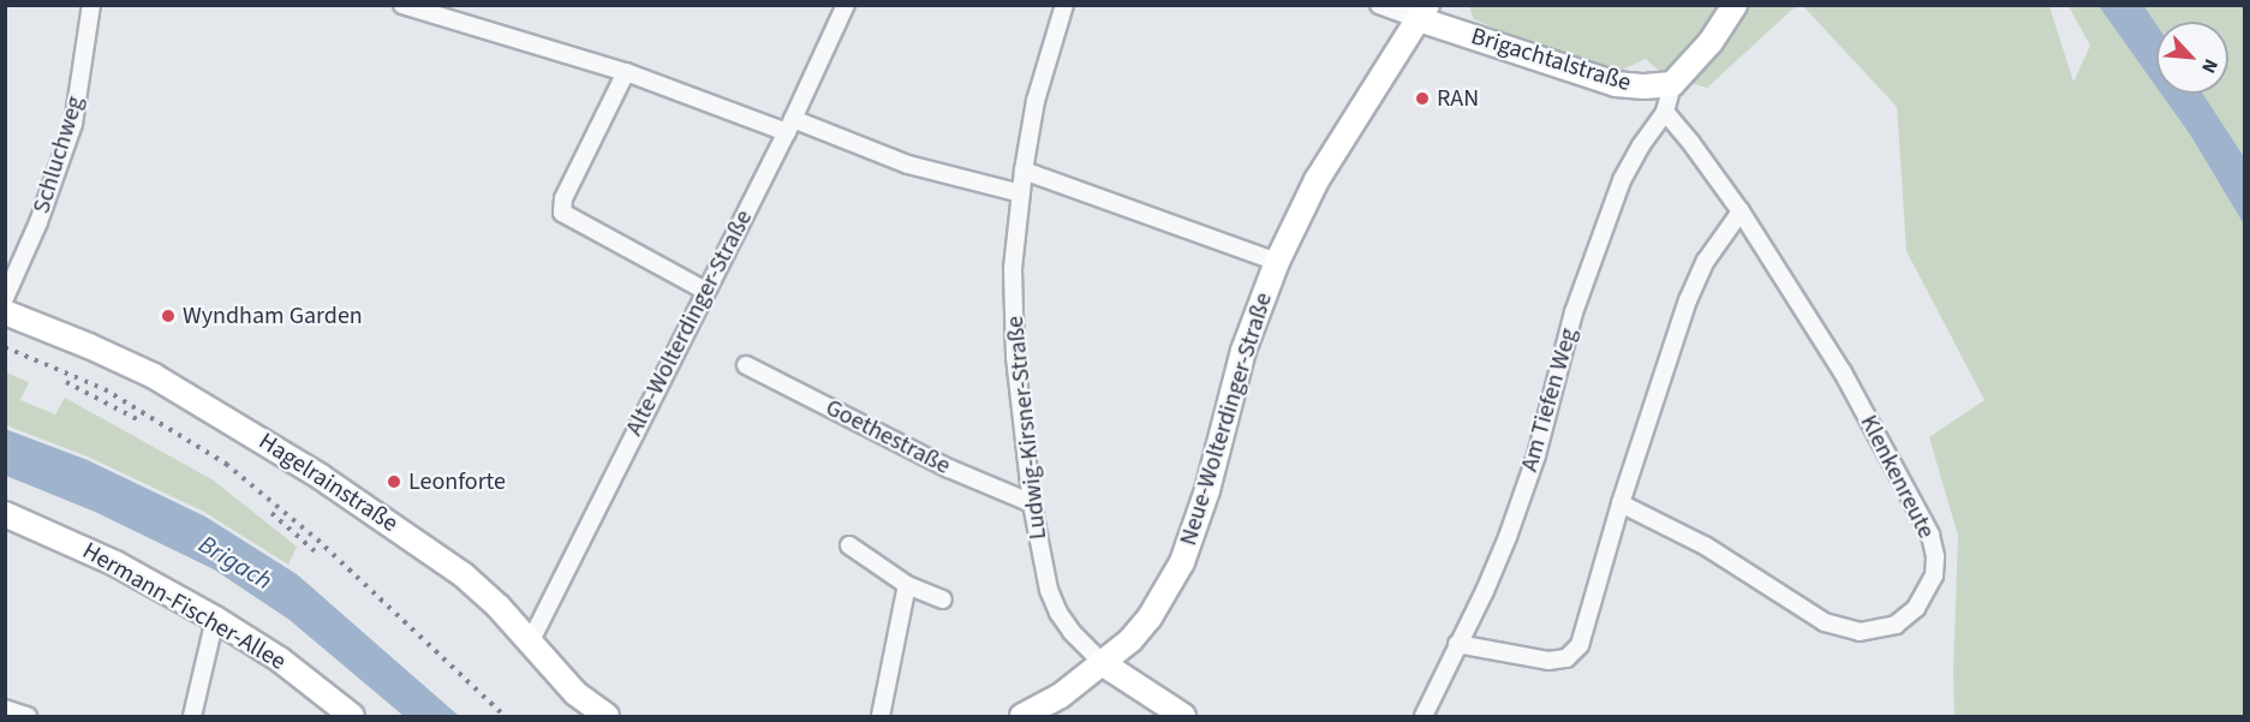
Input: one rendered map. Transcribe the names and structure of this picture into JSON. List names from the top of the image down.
{
  "streets": {
    "main road": [
      "Brigachtalstraße",
      "Neue-Wolterdinger-Straße",
      "Hagelrainstraße",
      "Hermann-Fischer-Allee"
    ],
    "street": [
      "Schluchweg",
      "Alte-Wolterdinger-Straße",
      "Am Tiefen Weg",
      "Ludwig-Kirsner-Straße",
      "Goethestraße",
      "Klenkenreute"
    ]
  },
  "crossings": [
    ["Brigachtalstraße", "Am Tiefen Weg"],
    ["Brigachtalstraße", "Neue-Wolterdinger-Straße"],
    ["Alte-Wolterdinger-Straße", "Hagelrainstraße"],
    ["Am Tiefen Weg", "Klenkenreute"],
    ["Neue-Wolterdinger-Straße", "Ludwig-Kirsner-Straße"],
    ["Ludwig-Kirsner-Straße", "Goethestraße"]
  ],
  "water": ["Brigach"],
  "places": ["RAN", "Wyndham Garden", "Leonforte"],
  "north": "bottom right"
}
